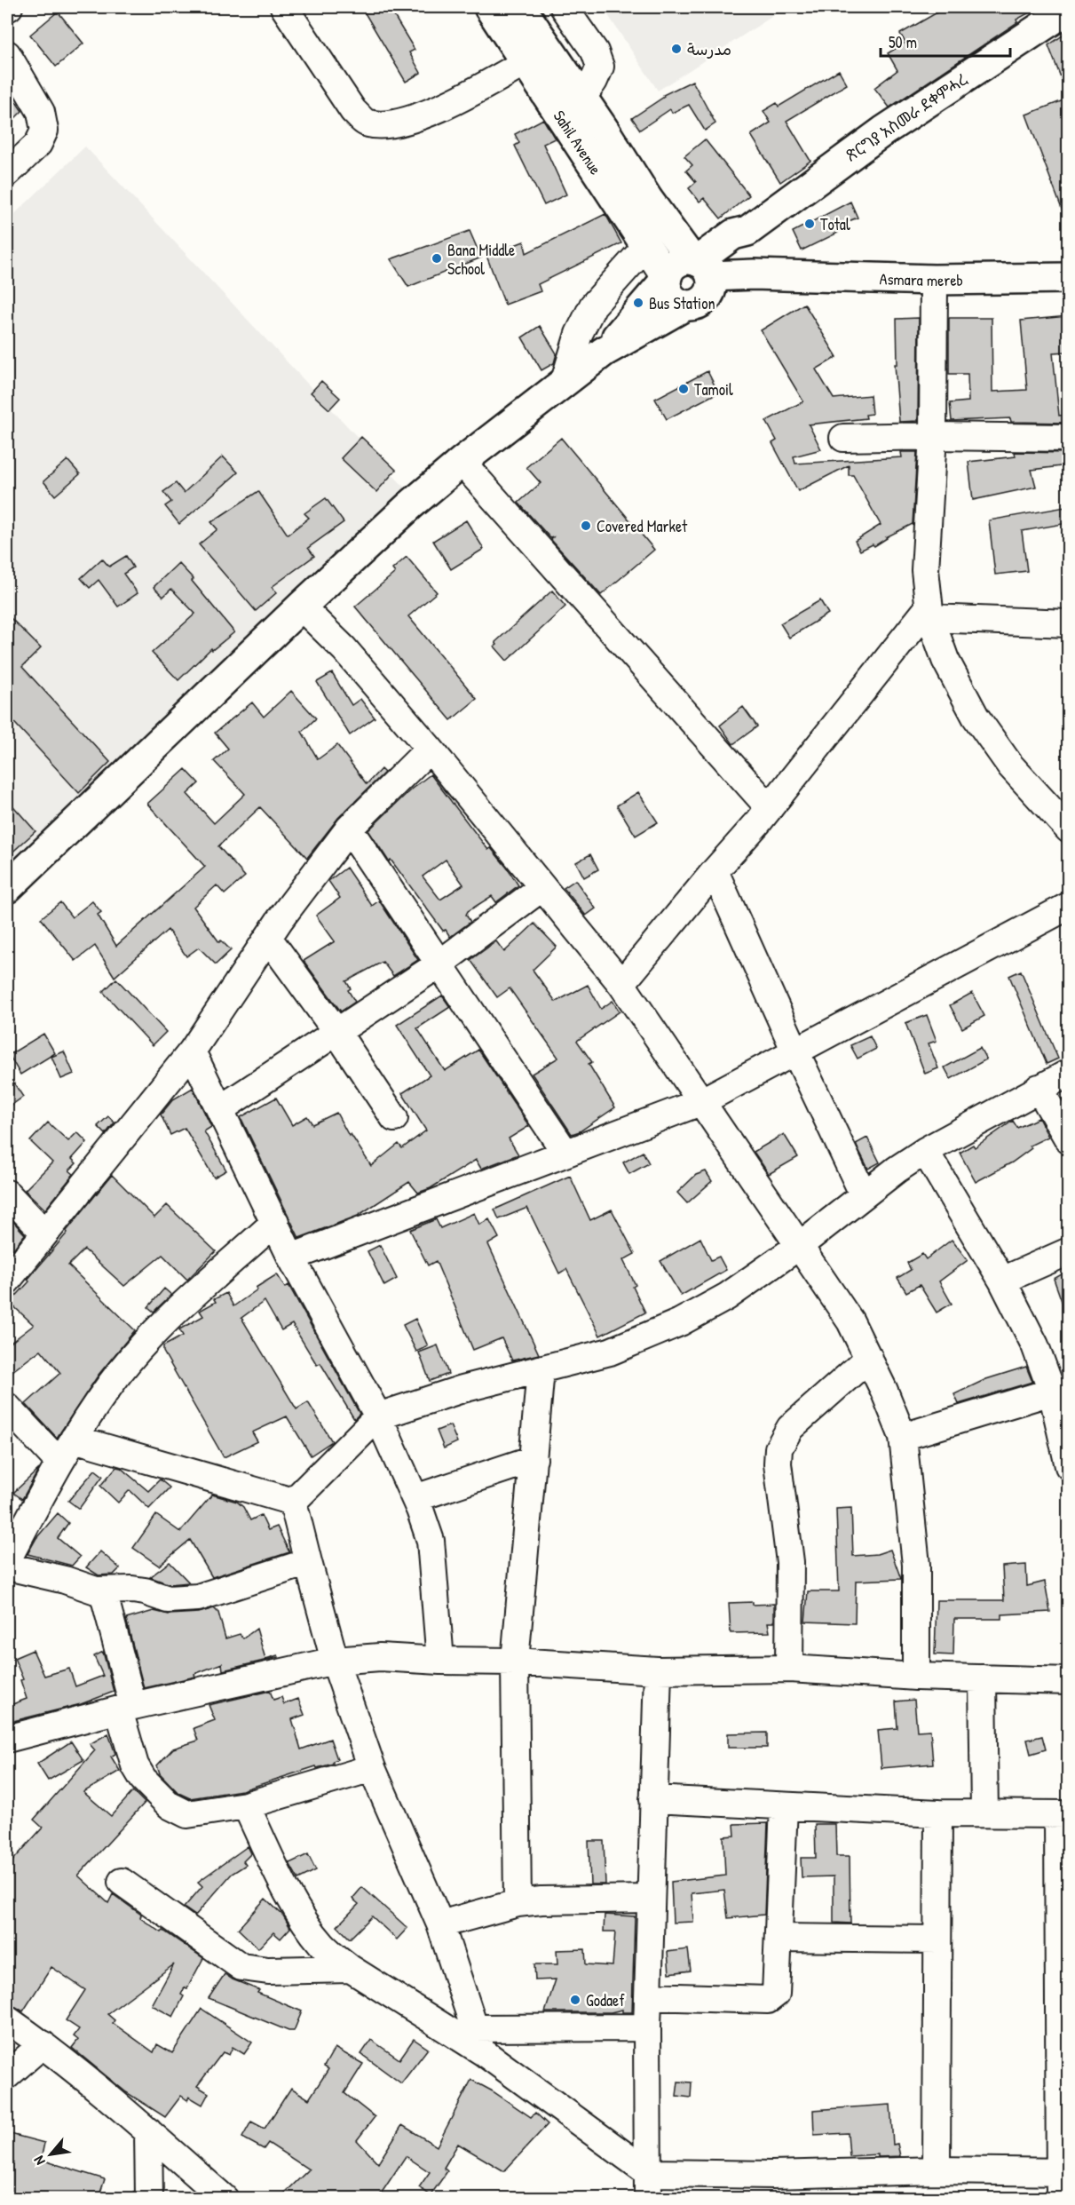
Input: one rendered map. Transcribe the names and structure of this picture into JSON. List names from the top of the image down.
{
  "streets": {
    "main road": ["ጽርግያ አስመራ ደቀምሓረ", "Sahil Avenue", "Asmara mereb"]
  },
  "crossings": [
    ["ጽርግያ አስመራ ደቀምሓረ", "Sahil Avenue"],
    ["ጽርግያ አስመራ ደቀምሓረ", "Asmara mereb"],
    ["Sahil Avenue", "Asmara mereb"]
  ],
  "places": [
    "مدرسة",
    "Total",
    "Bana Middle School",
    "Bus Station",
    "Tamoil",
    "Covered Market",
    "Godaef"
  ],
  "scale_bar": "50 m",
  "north": "bottom left"
}
